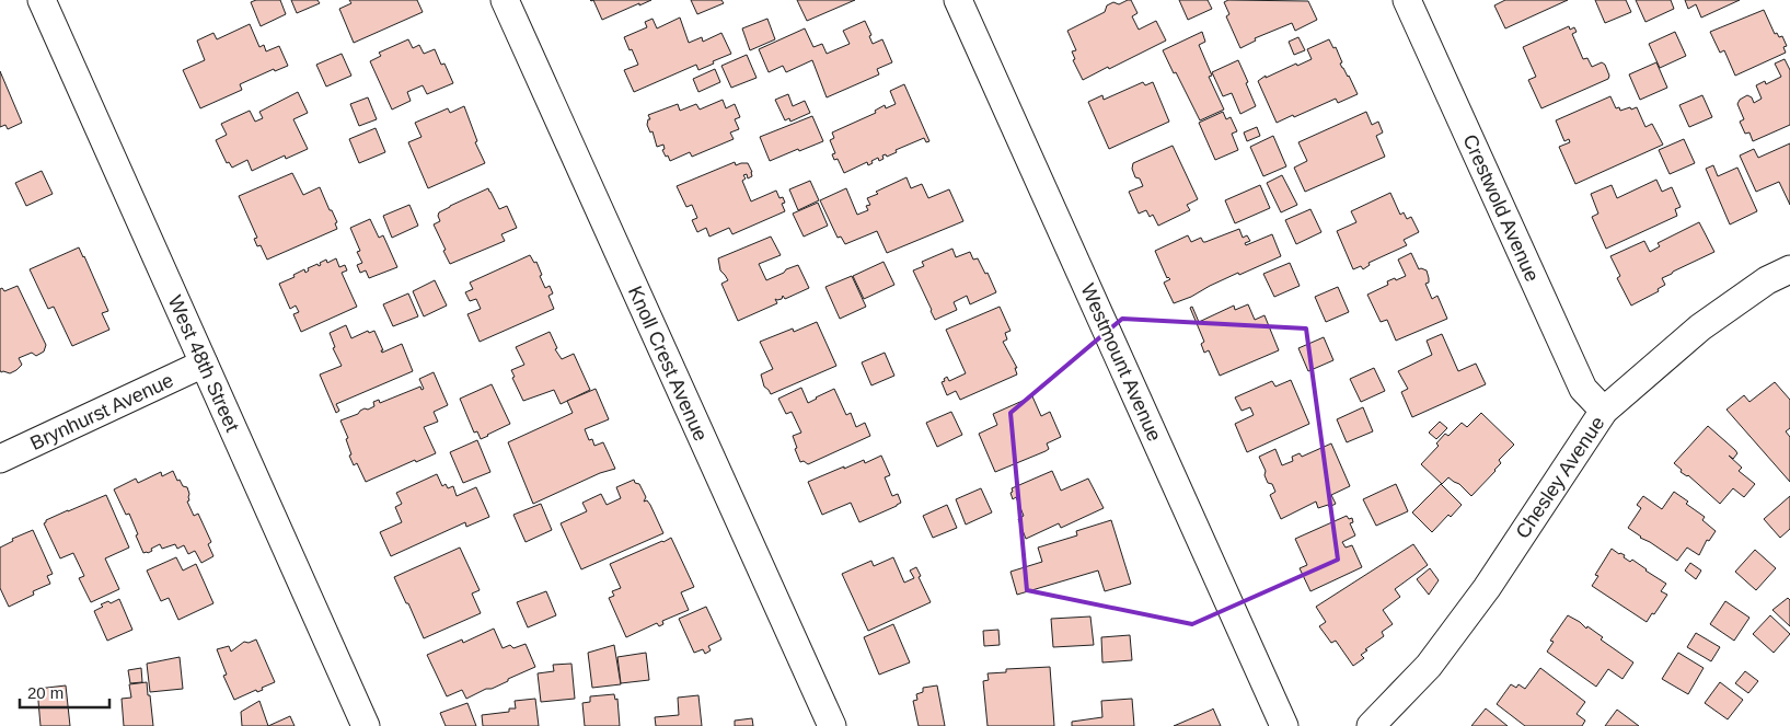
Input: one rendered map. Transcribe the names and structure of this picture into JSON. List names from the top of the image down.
{
  "streets": {
    "street": [
      "Crestwold Avenue",
      "Westmount Avenue",
      "West 48th Street",
      "Knoll Crest Avenue",
      "Brynhurst Avenue",
      "Chesley Avenue"
    ]
  },
  "crossings": [
    ["Crestwold Avenue", "Chesley Avenue"],
    ["West 48th Street", "Brynhurst Avenue"]
  ],
  "scale_bar": "20 m"
}
